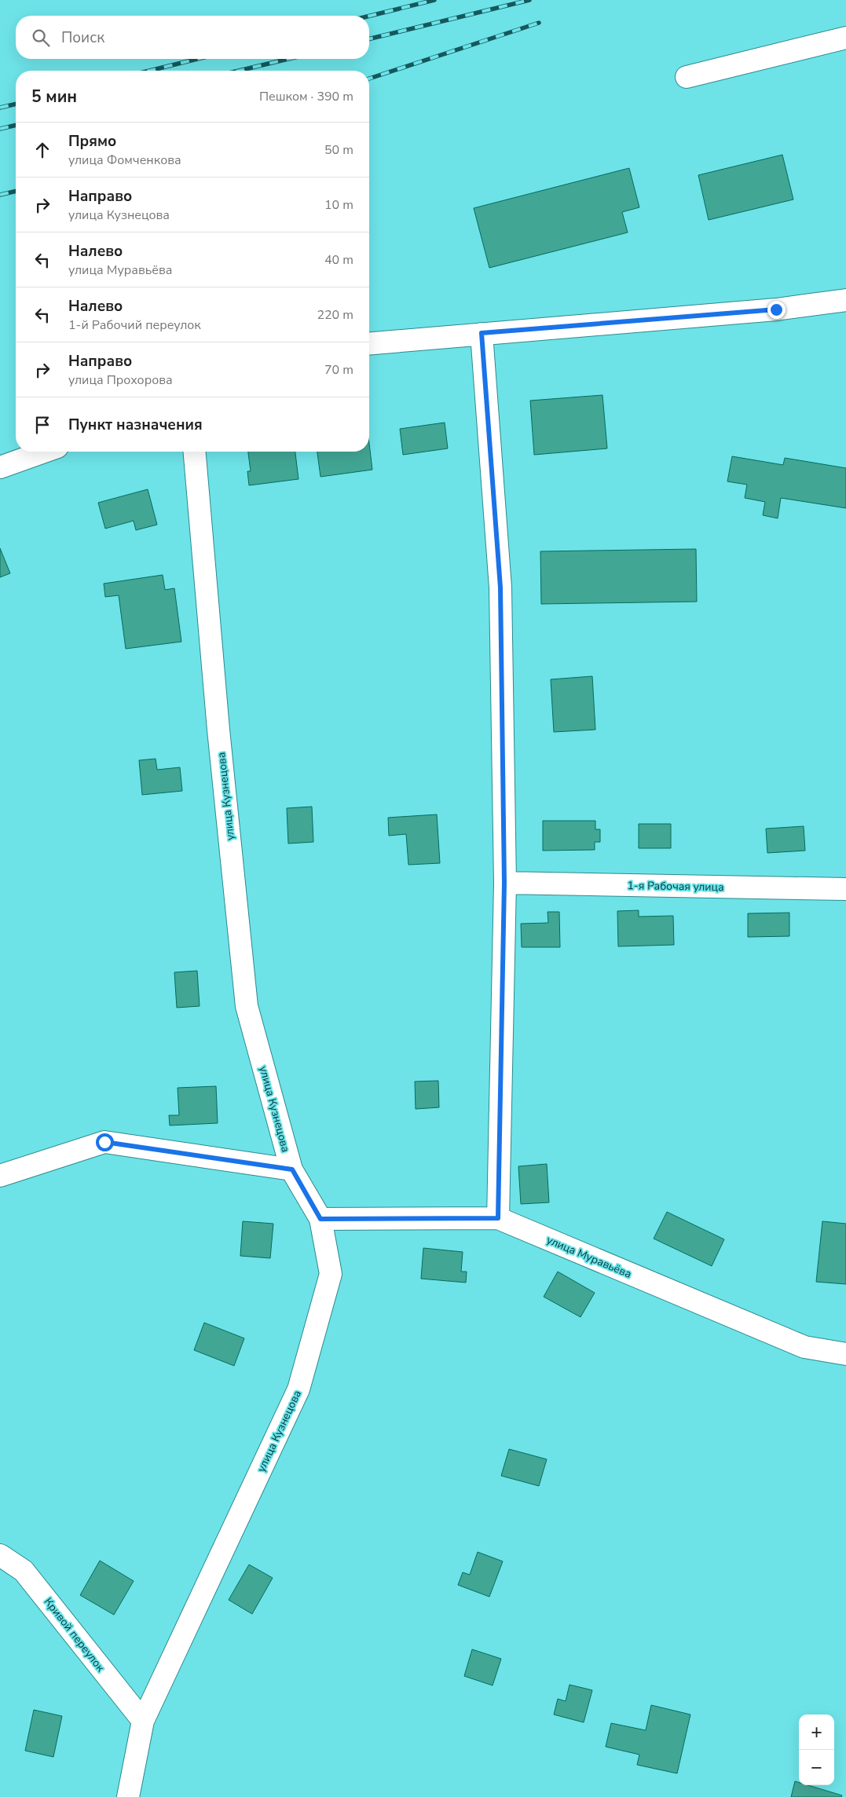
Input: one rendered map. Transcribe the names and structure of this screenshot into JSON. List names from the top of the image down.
{
  "streets": {
    "street": [
      "улица Кузнецова",
      "1-я Рабочая улица",
      "улица Муравьёва",
      "Кривой переулок"
    ]
  },
  "crossings": [
    ["улица Кузнецова", "улица Муравьёва"],
    ["улица Кузнецова", "Кривой переулок"]
  ],
  "page": {
    "search": "Поиск",
    "heading": ["5 мин", "Пешком · 390 m"],
    "list": [
      ["Прямо", "улица Фомченкова", "50 m"],
      ["Направо", "улица Кузнецова", "10 m"],
      ["Налево", "улица Муравьёва", "40 m"],
      ["Налево", "1-й Рабочий переулок", "220 m"],
      ["Направо", "улица Прохорова", "70 m"],
      "Пункт назначения"
    ],
    "map_buttons": ["+", "−"]
  }
}
